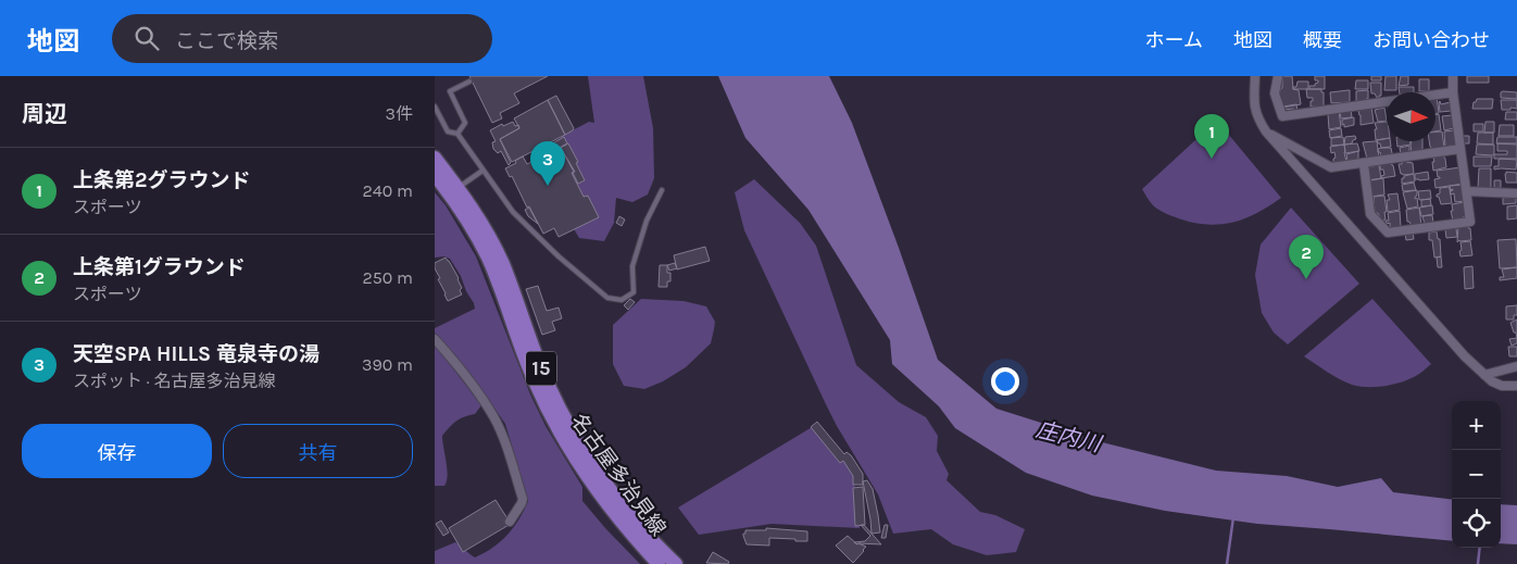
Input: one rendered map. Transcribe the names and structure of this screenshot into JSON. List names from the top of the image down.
{
  "streets": {
    "main road": ["15", "名古屋多治見線"]
  },
  "water": ["庄内川"],
  "north": "right",
  "page": {
    "header": "地図",
    "search": "ここで検索",
    "nav": [
      "ホーム",
      "地図",
      "概要",
      "お問い合わせ"
    ],
    "heading": ["周辺", "3件"],
    "pins": ["1", "3", "2"],
    "list": [
      {
        "mark": "1",
        "name": "上条第2グラウンド",
        "note": "スポーツ",
        "value": "240 m"
      },
      {
        "mark": "2",
        "name": "上条第1グラウンド",
        "note": "スポーツ",
        "value": "250 m"
      },
      {
        "mark": "3",
        "name": "天空SPA HILLS 竜泉寺の湯",
        "note": "スポット · 名古屋多治見線",
        "value": "390 m"
      }
    ],
    "map_buttons": ["+", "−"],
    "buttons": ["保存", "共有"]
  }
}
